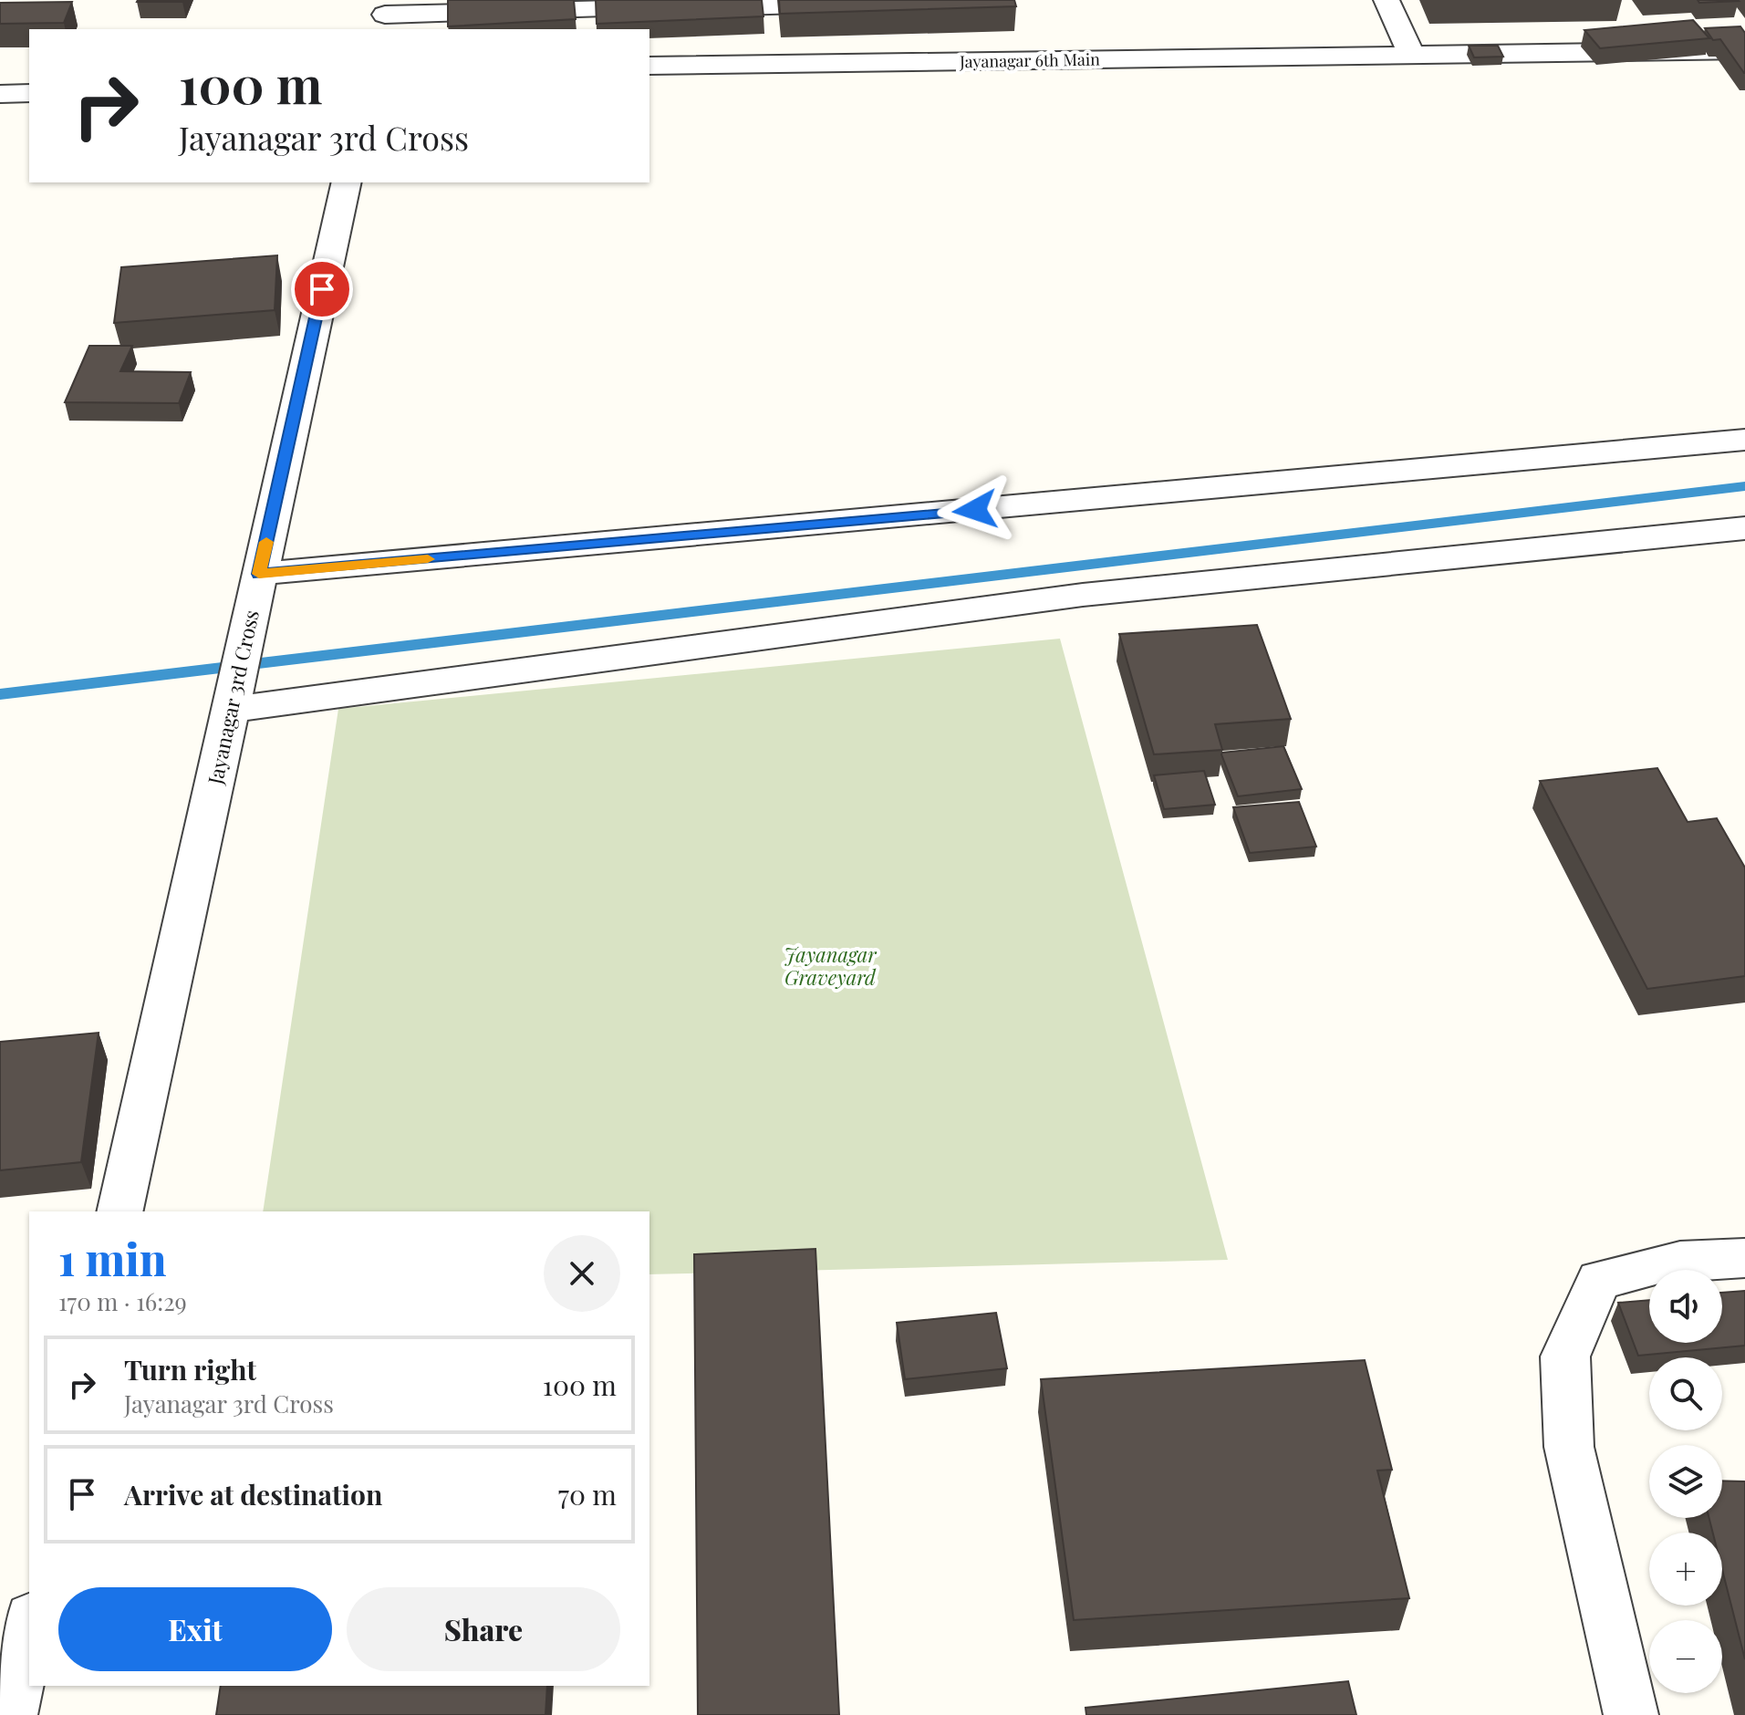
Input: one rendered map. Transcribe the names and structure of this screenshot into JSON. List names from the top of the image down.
{
  "streets": {
    "street": ["Jayanagar 6th Main", "Jayanagar 3rd Cross"]
  },
  "parks": ["Jayanagar Graveyard"],
  "page": {
    "turn": ["100 m", "Jayanagar 3rd Cross"],
    "heading": ["1 min", "170 m · 16:29"],
    "map_buttons": ["+", "−"],
    "list": [
      {
        "name": "Turn right",
        "note": "Jayanagar 3rd Cross",
        "value": "100 m"
      },
      {
        "name": "Arrive at destination",
        "value": "70 m"
      }
    ],
    "buttons": ["Exit", "Share"]
  }
}
